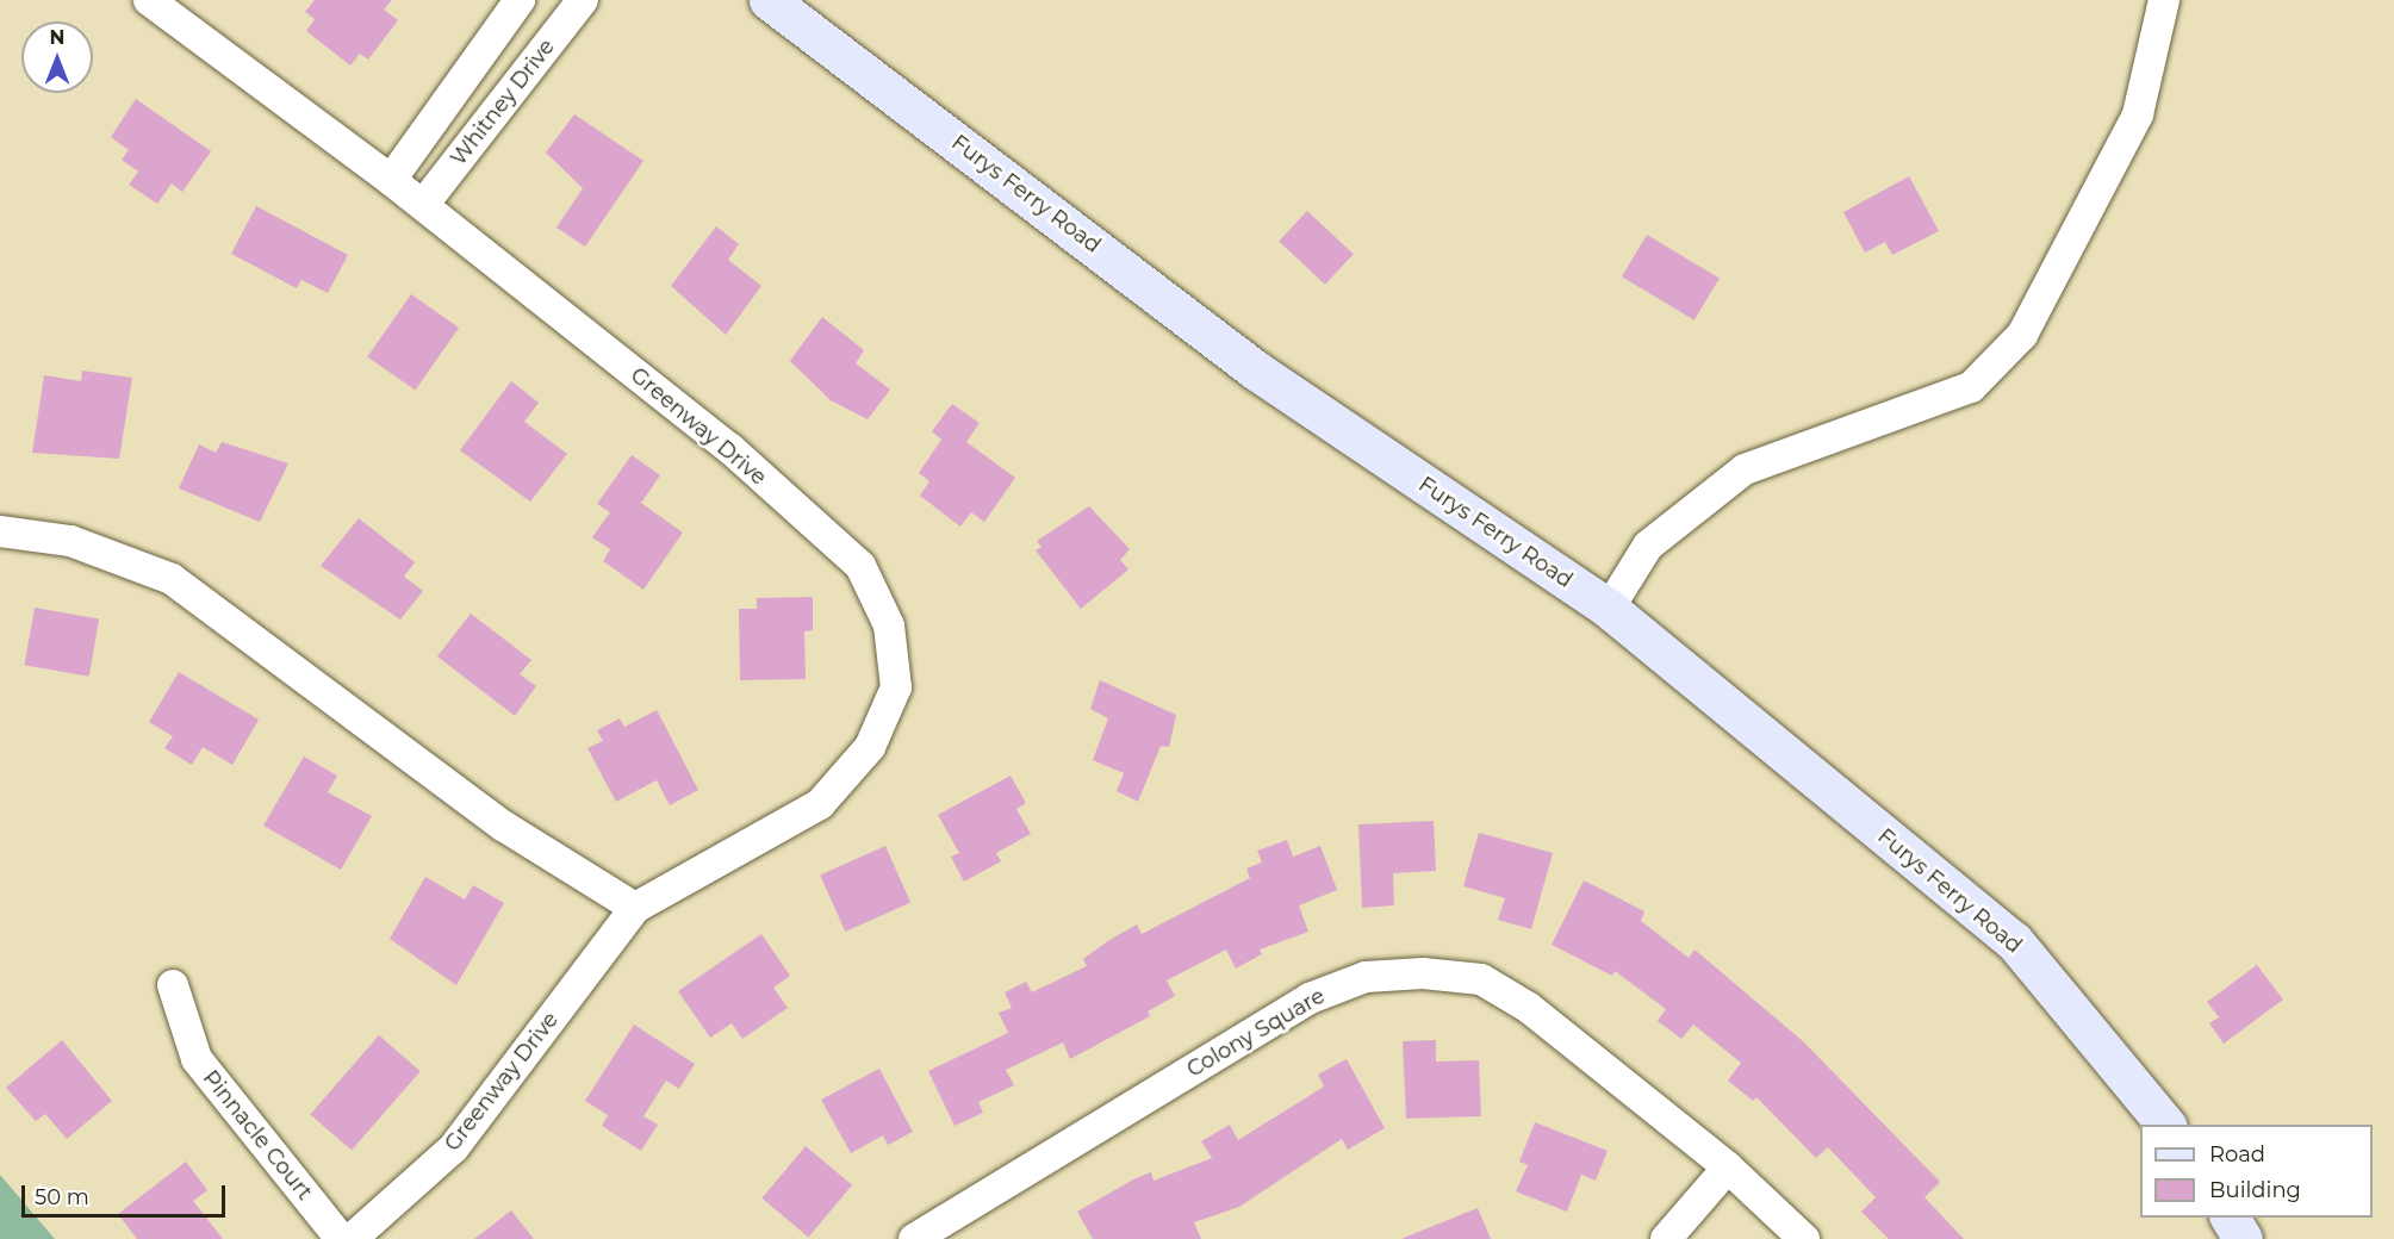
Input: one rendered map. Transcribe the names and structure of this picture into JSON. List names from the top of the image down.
{
  "streets": {
    "main road": ["Furys Ferry Road"],
    "street": [
      "Whitney Drive",
      "Greenway Drive",
      "Colony Square",
      "Pinnacle Court"
    ]
  },
  "crossings": [
    ["Whitney Drive", "Greenway Drive"]
  ],
  "legend": ["Road", "Building"],
  "scale_bar": "50 m",
  "north": "top"
}
